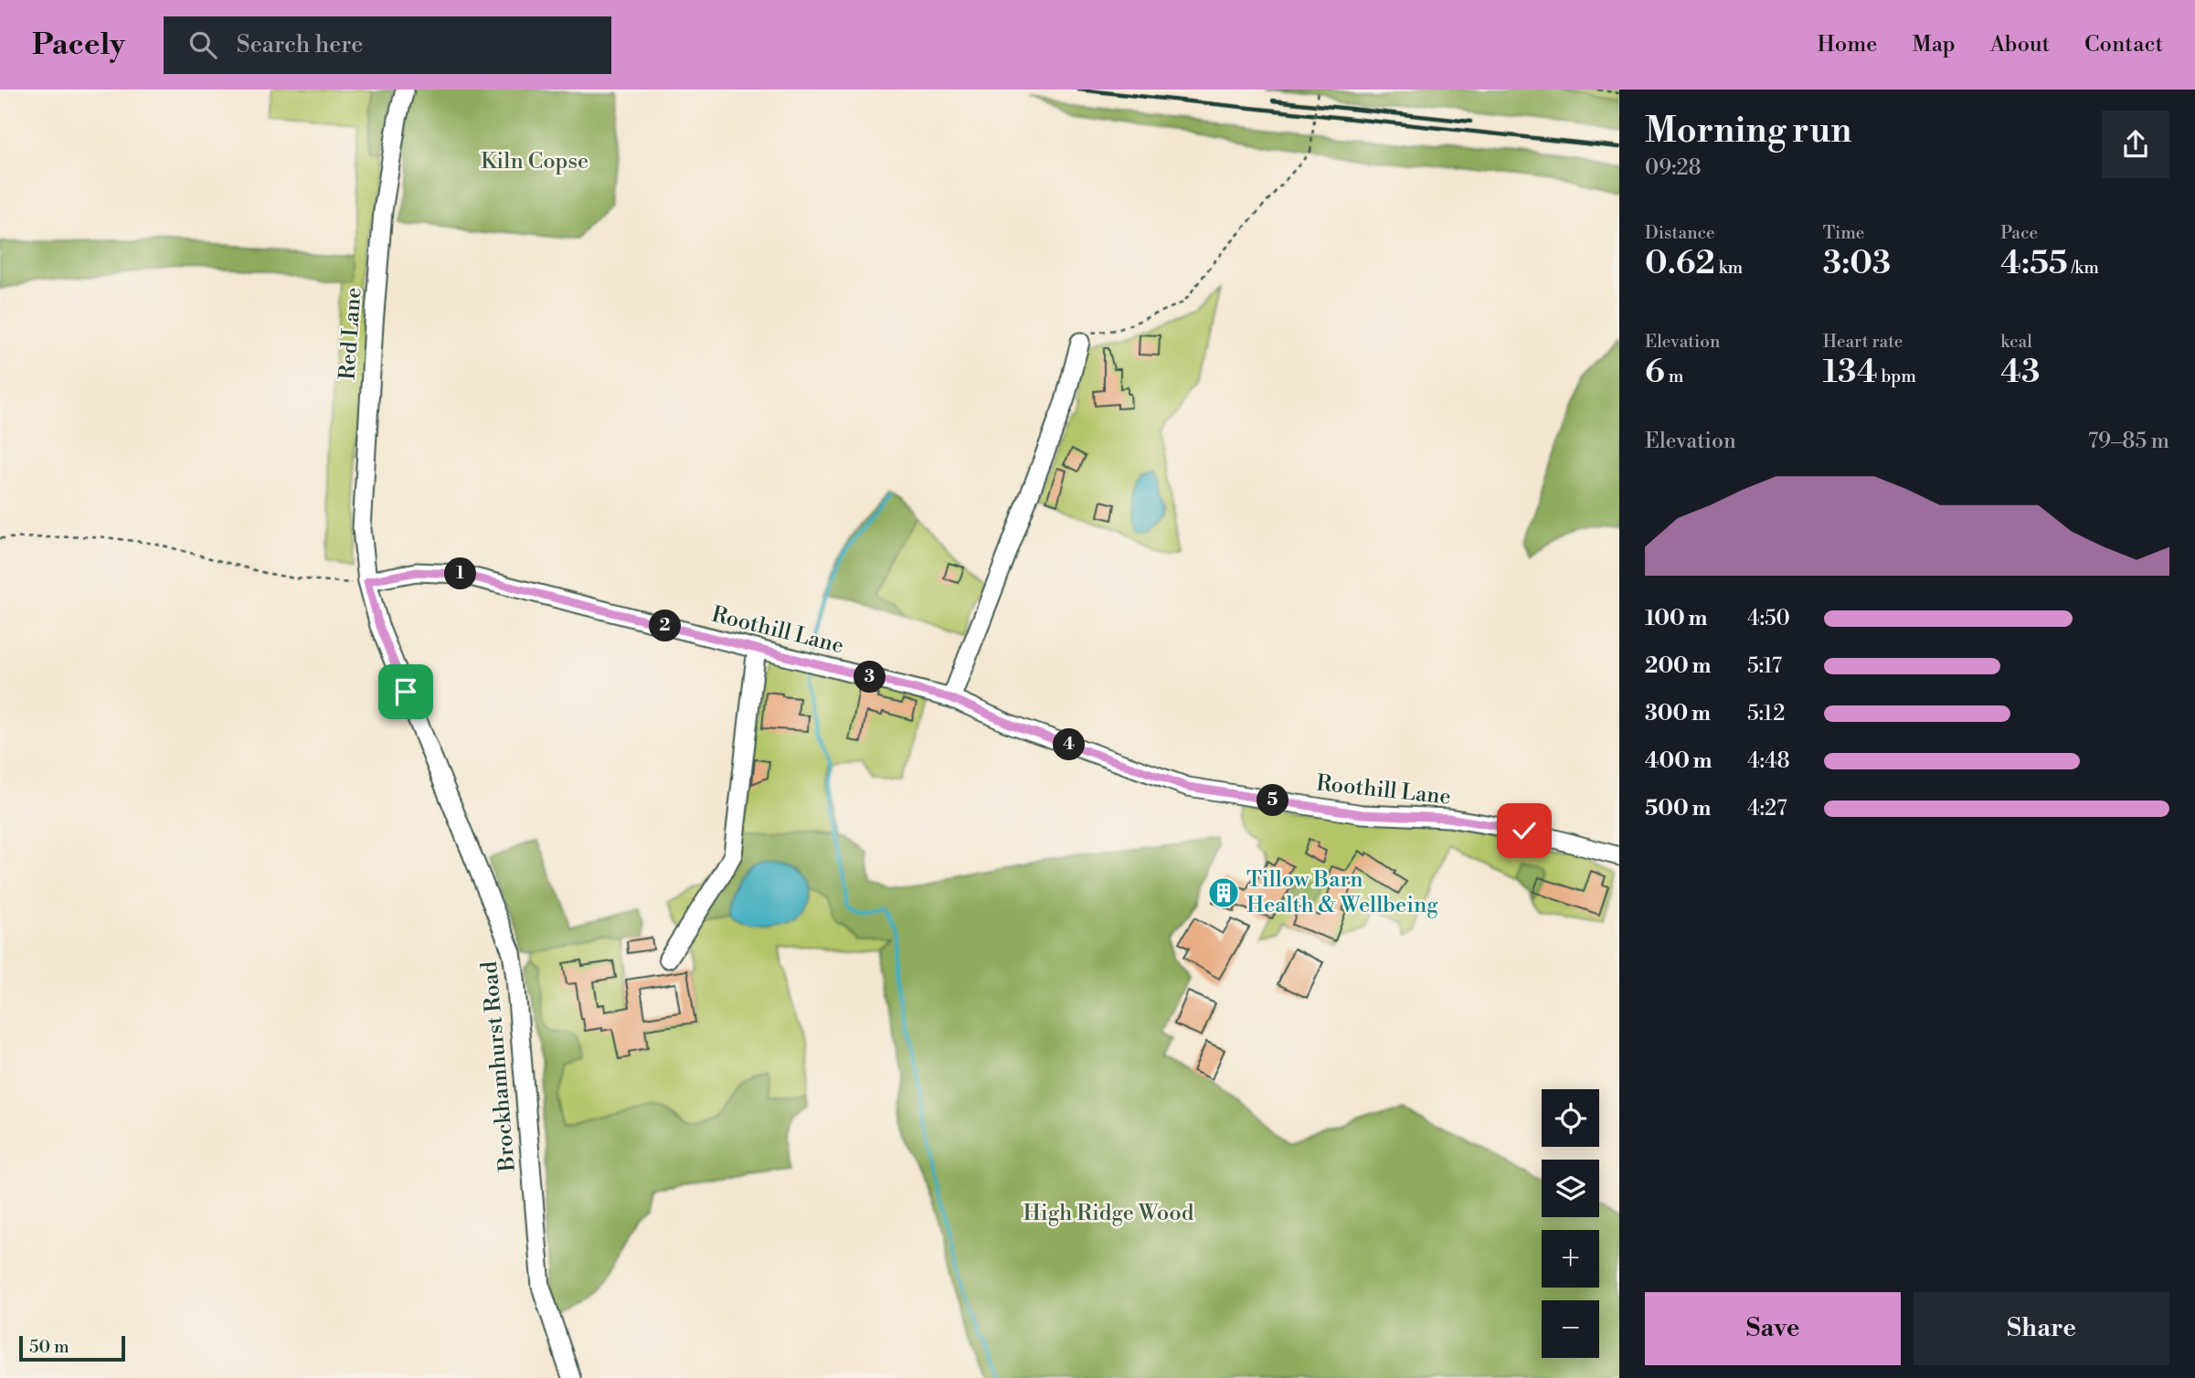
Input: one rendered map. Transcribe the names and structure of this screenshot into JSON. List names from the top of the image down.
{
  "streets": {
    "street": ["Red Lane", "Roothill Lane", "Brockhamhurst Road"]
  },
  "crossings": [
    ["Red Lane", "Roothill Lane"],
    ["Red Lane", "Brockhamhurst Road"],
    ["Roothill Lane", "Brockhamhurst Road"]
  ],
  "parks": ["Kiln Copse", "High Ridge Wood"],
  "places": {
    "building": ["Tillow Barn Health & Wellbeing"]
  },
  "scale_bar": "50 m",
  "page": {
    "header": "Pacely",
    "search": "Search here",
    "nav": [
      "Home",
      "Map",
      "About",
      "Contact"
    ],
    "heading": ["Morning run", "09:28"],
    "stats": [
      ["Distance", "0.62 km"],
      ["Time", "3:03"],
      ["Pace", "4:55 /km"],
      ["Elevation", "6 m"],
      ["Heart rate", "134 bpm"],
      ["kcal", "43"]
    ],
    "chart": ["Elevation", "79–85 m"],
    "pins": [
      "1",
      "2",
      "3",
      "4",
      "5"
    ],
    "list": [
      {
        "name": "100 m",
        "note": "4:50"
      },
      {
        "name": "200 m",
        "note": "5:17"
      },
      {
        "name": "300 m",
        "note": "5:12"
      },
      {
        "name": "400 m",
        "note": "4:48"
      },
      {
        "name": "500 m",
        "note": "4:27"
      }
    ],
    "map_buttons": ["+", "−"],
    "buttons": ["Save", "Share"],
    "scale": "50 m"
  }
}
